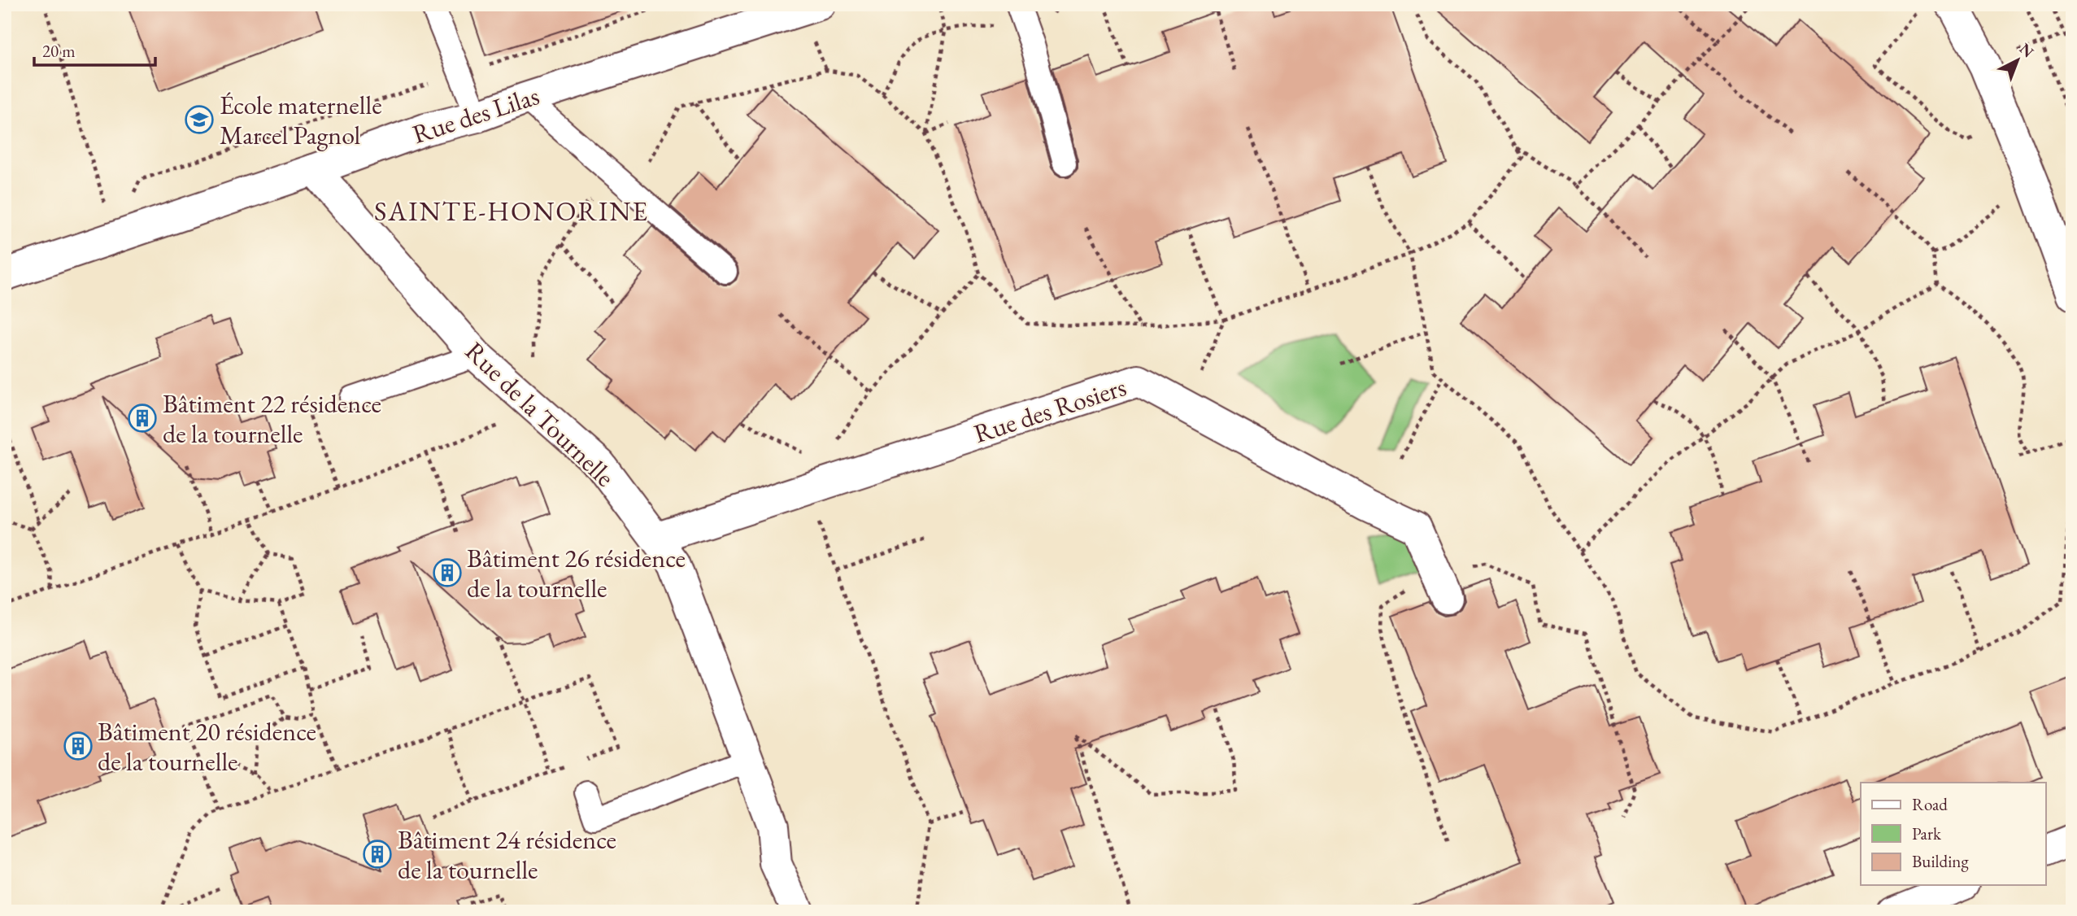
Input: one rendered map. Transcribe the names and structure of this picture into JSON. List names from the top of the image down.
{
  "streets": {
    "street": ["Rue des Lilas", "Rue des Rosiers", "Rue de la Tournelle"]
  },
  "crossings": [
    ["Rue des Lilas", "Rue de la Tournelle"],
    ["Rue des Rosiers", "Rue de la Tournelle"]
  ],
  "districts": ["SAINTE-HONORINE"],
  "places": {
    "school or university": ["École maternelle Marcel Pagnol"],
    "building": [
      "Bâtiment 22 résidence de la tournelle",
      "Bâtiment 26 résidence de la tournelle",
      "Bâtiment 20 résidence de la tournelle",
      "Bâtiment 24 résidence de la tournelle"
    ]
  },
  "legend": ["Road", "Park", "Building"],
  "scale_bar": "20 m",
  "north": "top right"
}
